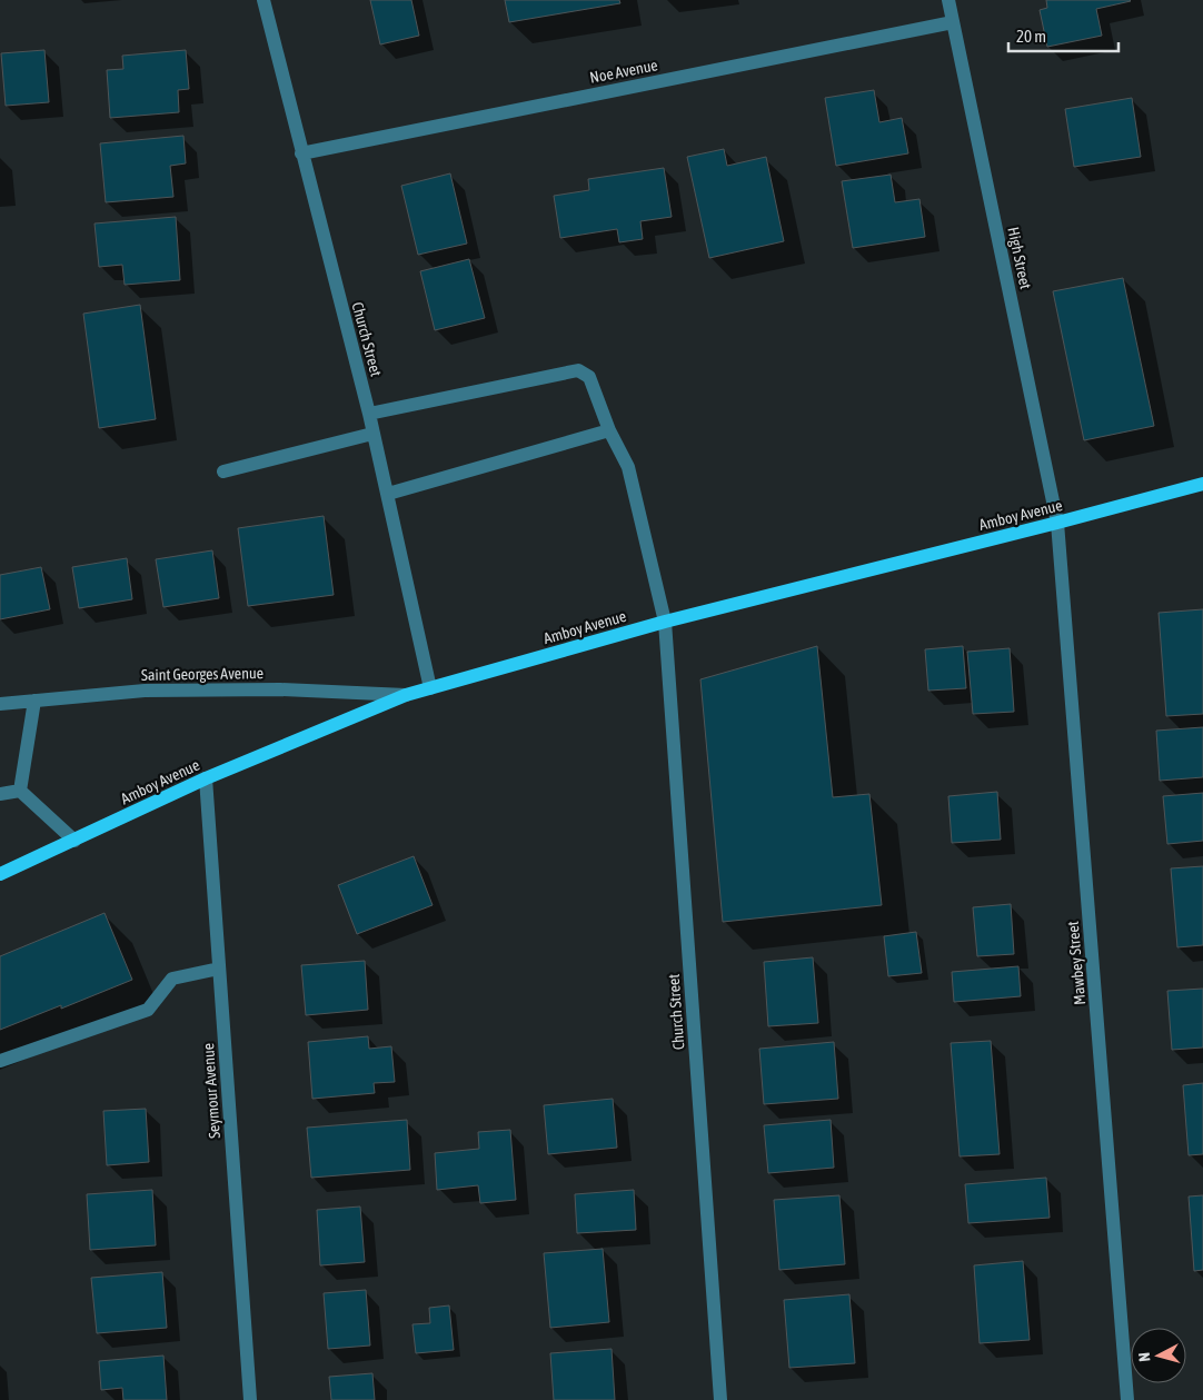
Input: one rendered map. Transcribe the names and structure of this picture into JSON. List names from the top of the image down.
{
  "streets": {
    "main road": ["Amboy Avenue"],
    "street": [
      "Noe Avenue",
      "High Street",
      "Church Street",
      "Saint Georges Avenue",
      "Mawbey Street",
      "Seymour Avenue"
    ]
  },
  "crossings": [
    ["Noe Avenue", "High Street"],
    ["Noe Avenue", "Church Street"],
    ["High Street", "Amboy Avenue"],
    ["High Street", "Mawbey Street"],
    ["Church Street", "Amboy Avenue"],
    ["Amboy Avenue", "Saint Georges Avenue"],
    ["Amboy Avenue", "Mawbey Street"],
    ["Amboy Avenue", "Seymour Avenue"]
  ],
  "scale_bar": "20 m",
  "north": "left"
}
